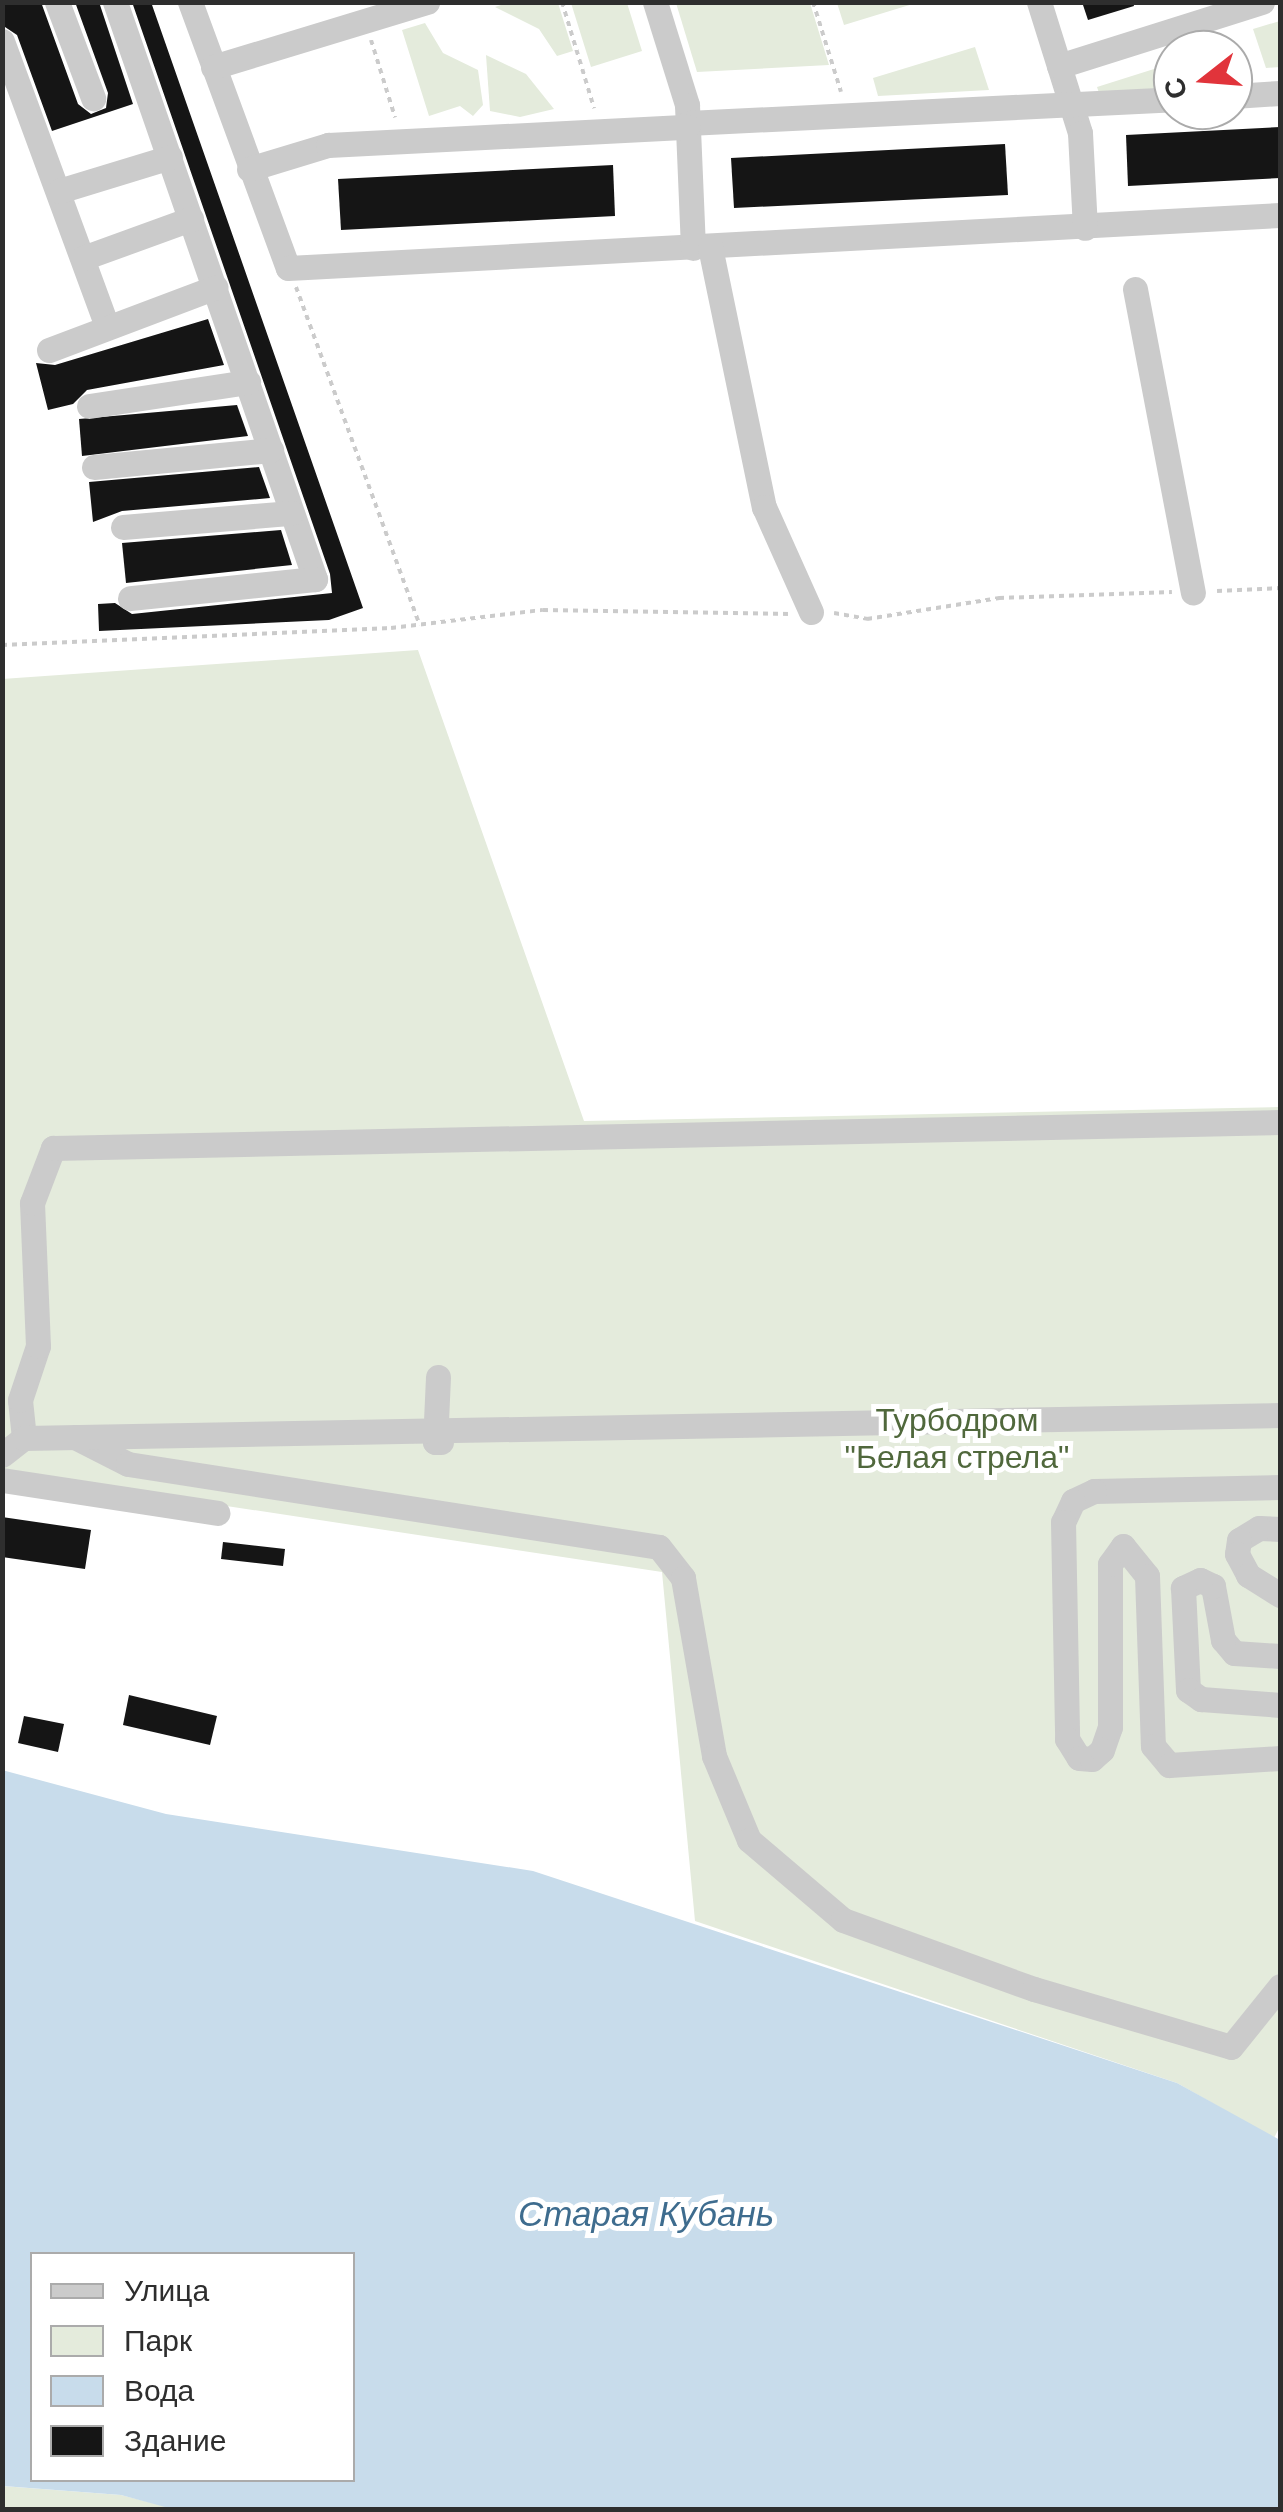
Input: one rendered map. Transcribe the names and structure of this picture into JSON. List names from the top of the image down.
{
  "water": ["Старая Кубань"],
  "parks": ["Турбодром \"Белая стрела\""],
  "legend": [
    "Улица",
    "Парк",
    "Вода",
    "Здание"
  ],
  "north": "left"
}
